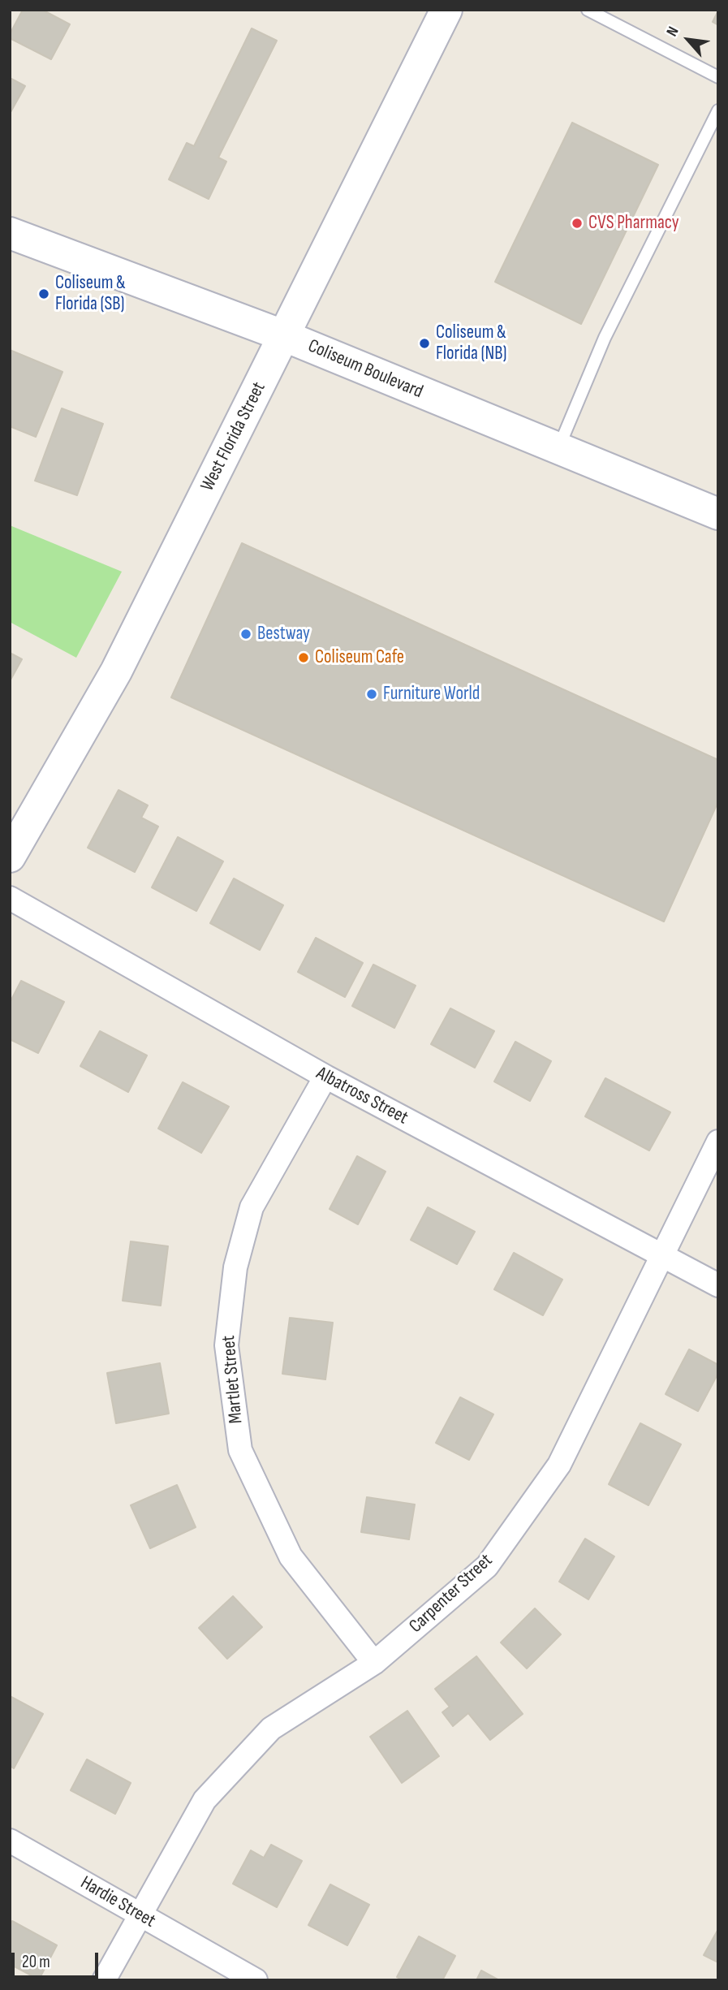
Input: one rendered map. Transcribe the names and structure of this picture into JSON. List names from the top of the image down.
{
  "streets": {
    "main road": ["Coliseum Boulevard", "West Florida Street"],
    "street": [
      "Albatross Street",
      "Martlet Street",
      "Carpenter Street",
      "Hardie Street"
    ]
  },
  "crossings": [
    ["Coliseum Boulevard", "West Florida Street"],
    ["Albatross Street", "Martlet Street"],
    ["Albatross Street", "Carpenter Street"],
    ["Martlet Street", "Carpenter Street"],
    ["Carpenter Street", "Hardie Street"]
  ],
  "places": [
    "CVS Pharmacy",
    "Coliseum & Florida (SB)",
    "Coliseum & Florida (NB)",
    "Bestway",
    "Coliseum Cafe",
    "Furniture World"
  ],
  "scale_bar": "20 m",
  "north": "top left"
}
